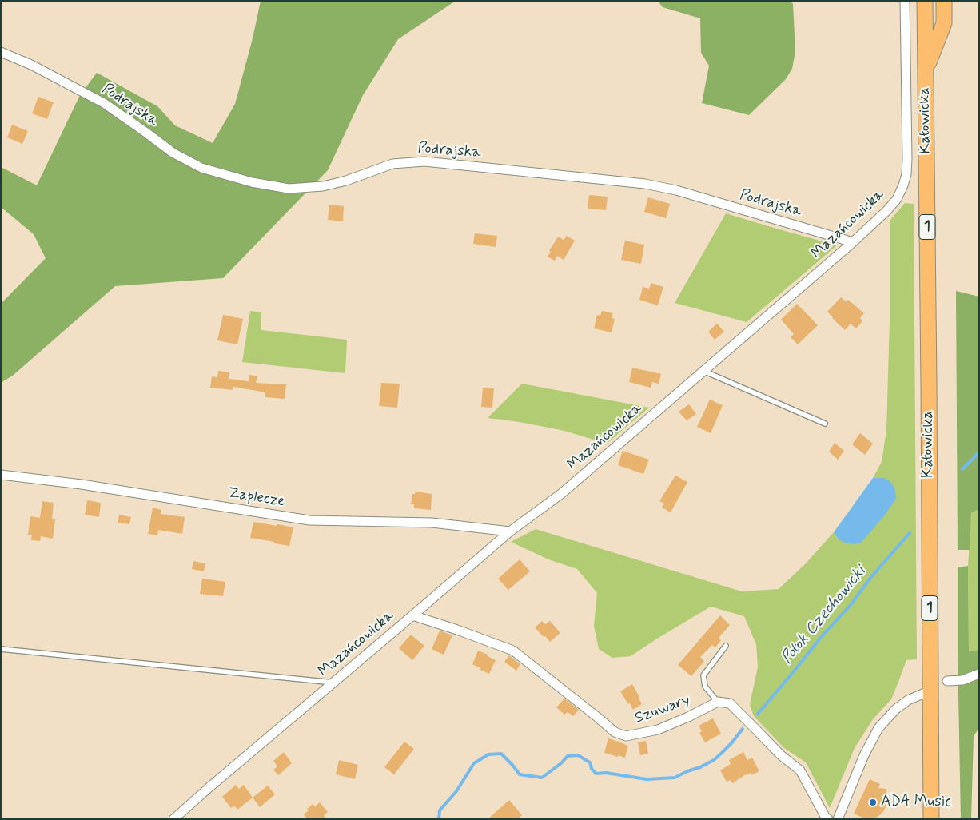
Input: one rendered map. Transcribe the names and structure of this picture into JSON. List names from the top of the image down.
{
  "streets": {
    "main road": ["Katowicka", "1"],
    "street": [
      "Podrajska",
      "Mazańcowicka",
      "Zaplecze",
      "Szuwary"
    ]
  },
  "crossings": [
    ["Podrajska", "Mazańcowicka"],
    ["Mazańcowicka", "Zaplecze"],
    ["Mazańcowicka", "Szuwary"]
  ],
  "water": ["Potok Czechowicki"],
  "places": ["ADA Music"]
}
